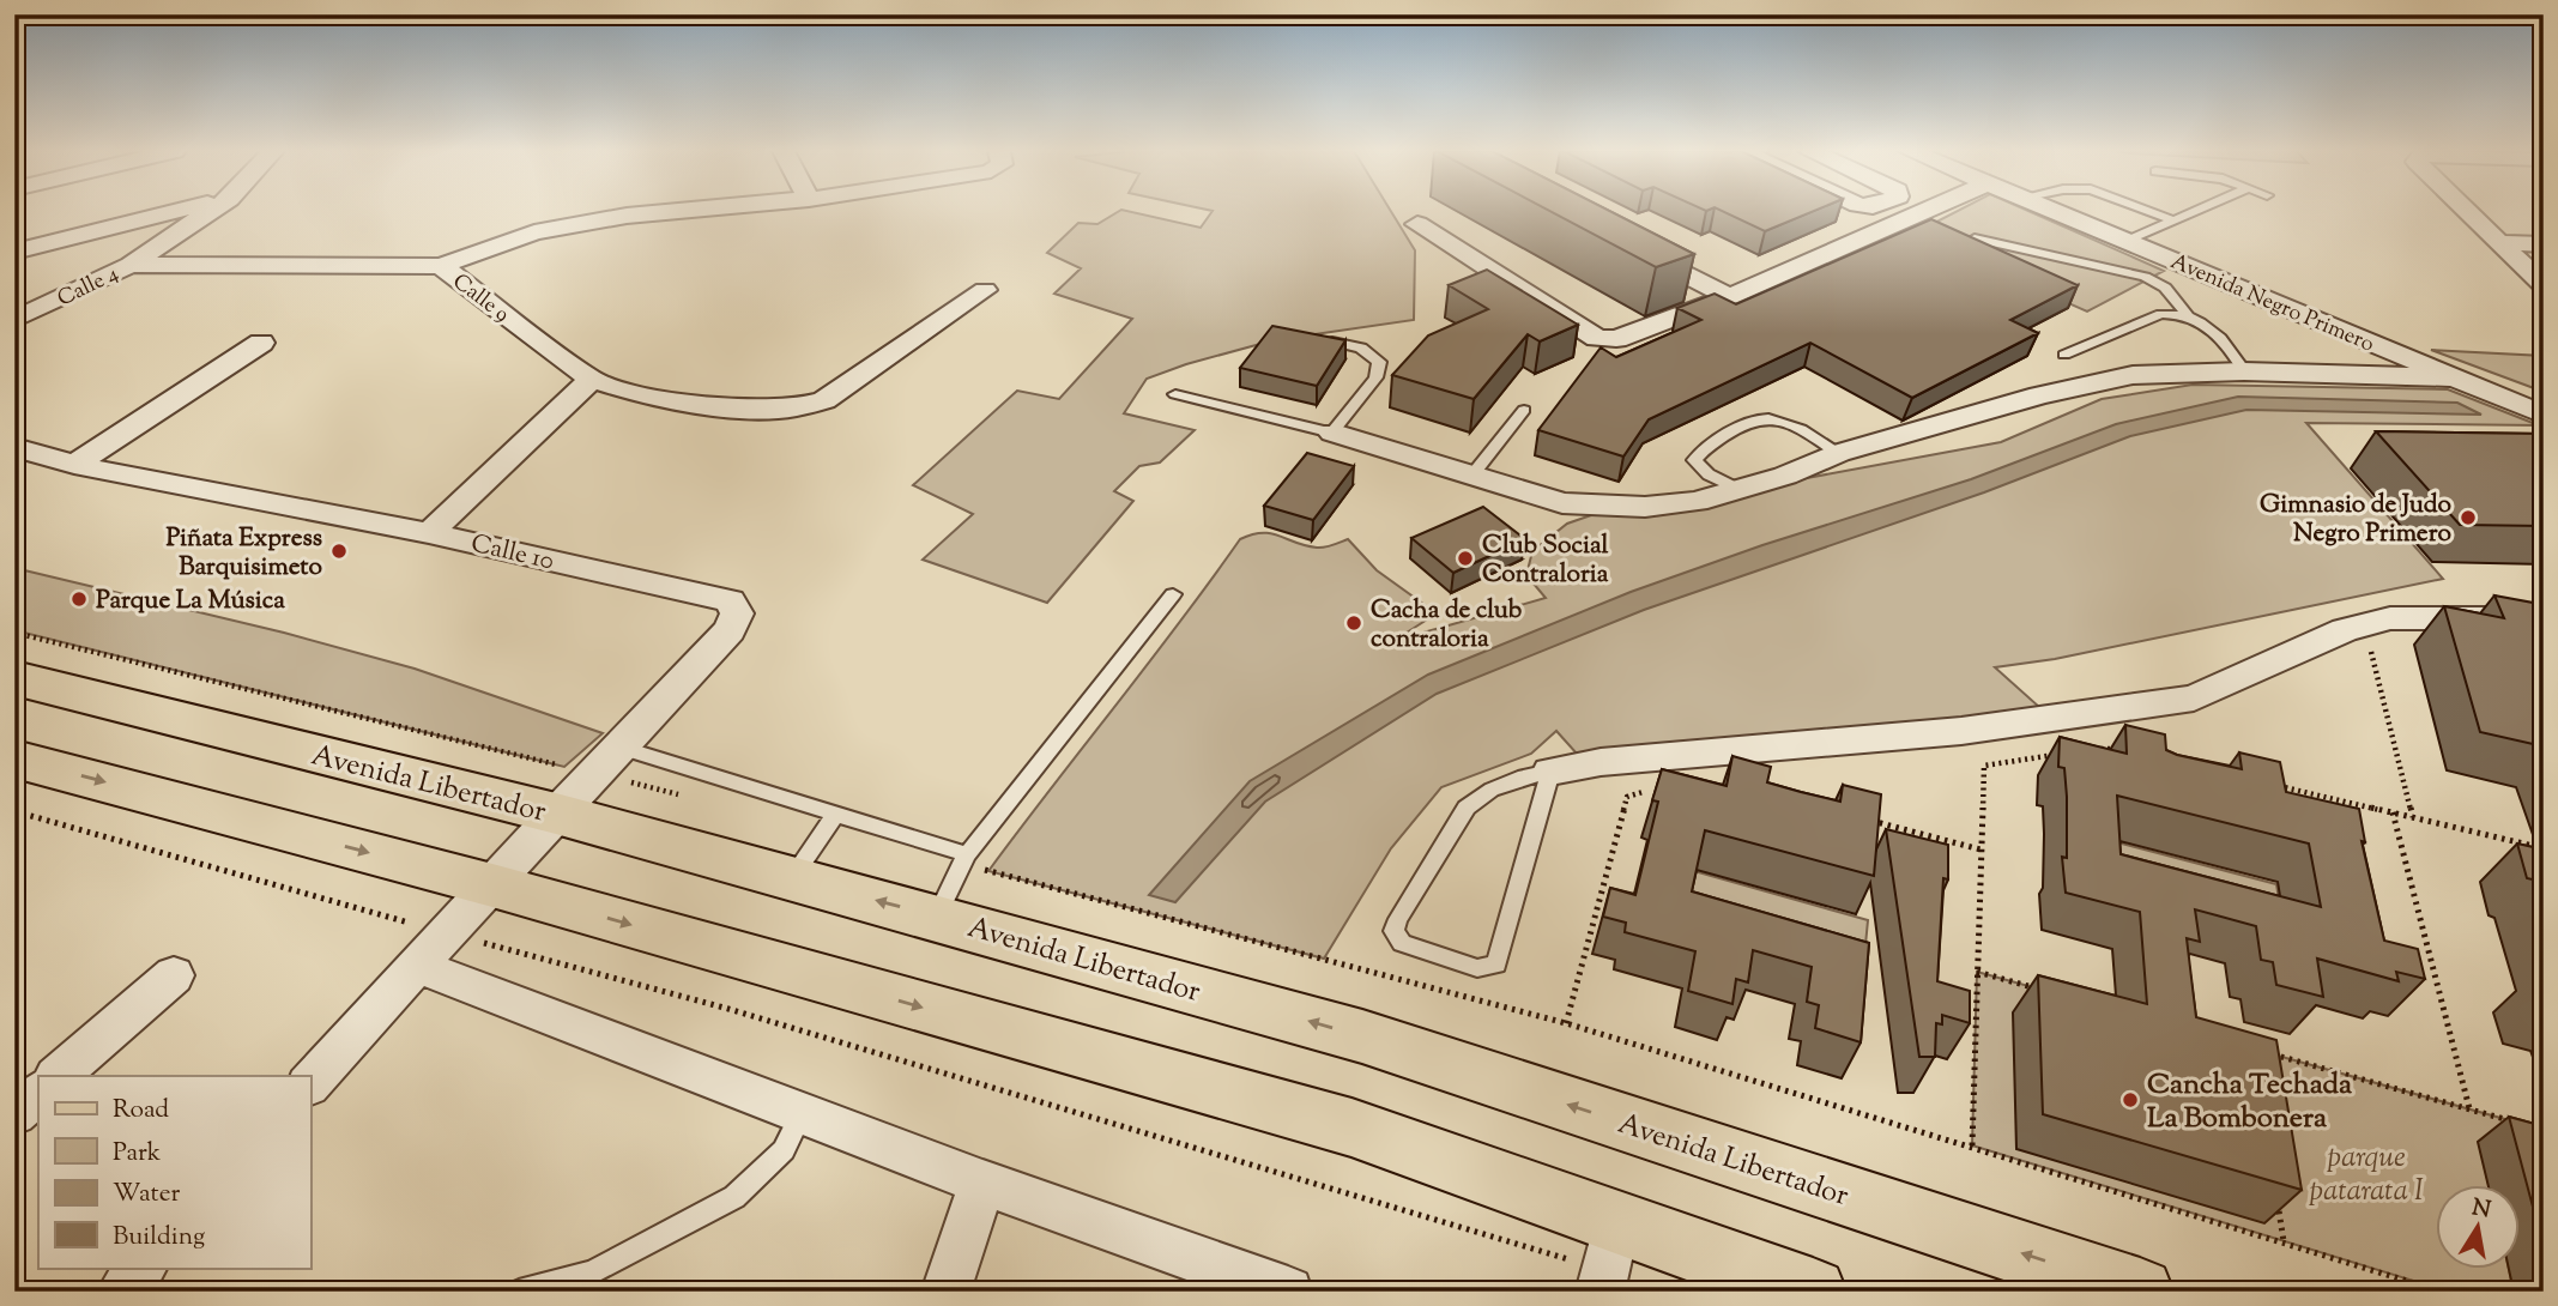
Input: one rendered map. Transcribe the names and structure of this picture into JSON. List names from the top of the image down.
{
  "streets": {
    "main road": ["Avenida Libertador"],
    "street": [
      "Calle 4",
      "Calle 9",
      "Avenida Negro Primero",
      "Calle 10"
    ]
  },
  "crossings": [
    ["Calle 4", "Calle 9"],
    ["Calle 10", "Avenida Libertador"]
  ],
  "parks": ["parque patarata I"],
  "places": [
    "Gimnasio de Judo Negro Primero",
    "Piñata Express Barquisimeto",
    "Club Social Contraloria",
    "Parque La Música",
    "Cacha de club contraloria",
    "Cancha Techada La Bombonera"
  ],
  "legend": [
    "Road",
    "Park",
    "Water",
    "Building"
  ],
  "north": "top"
}
